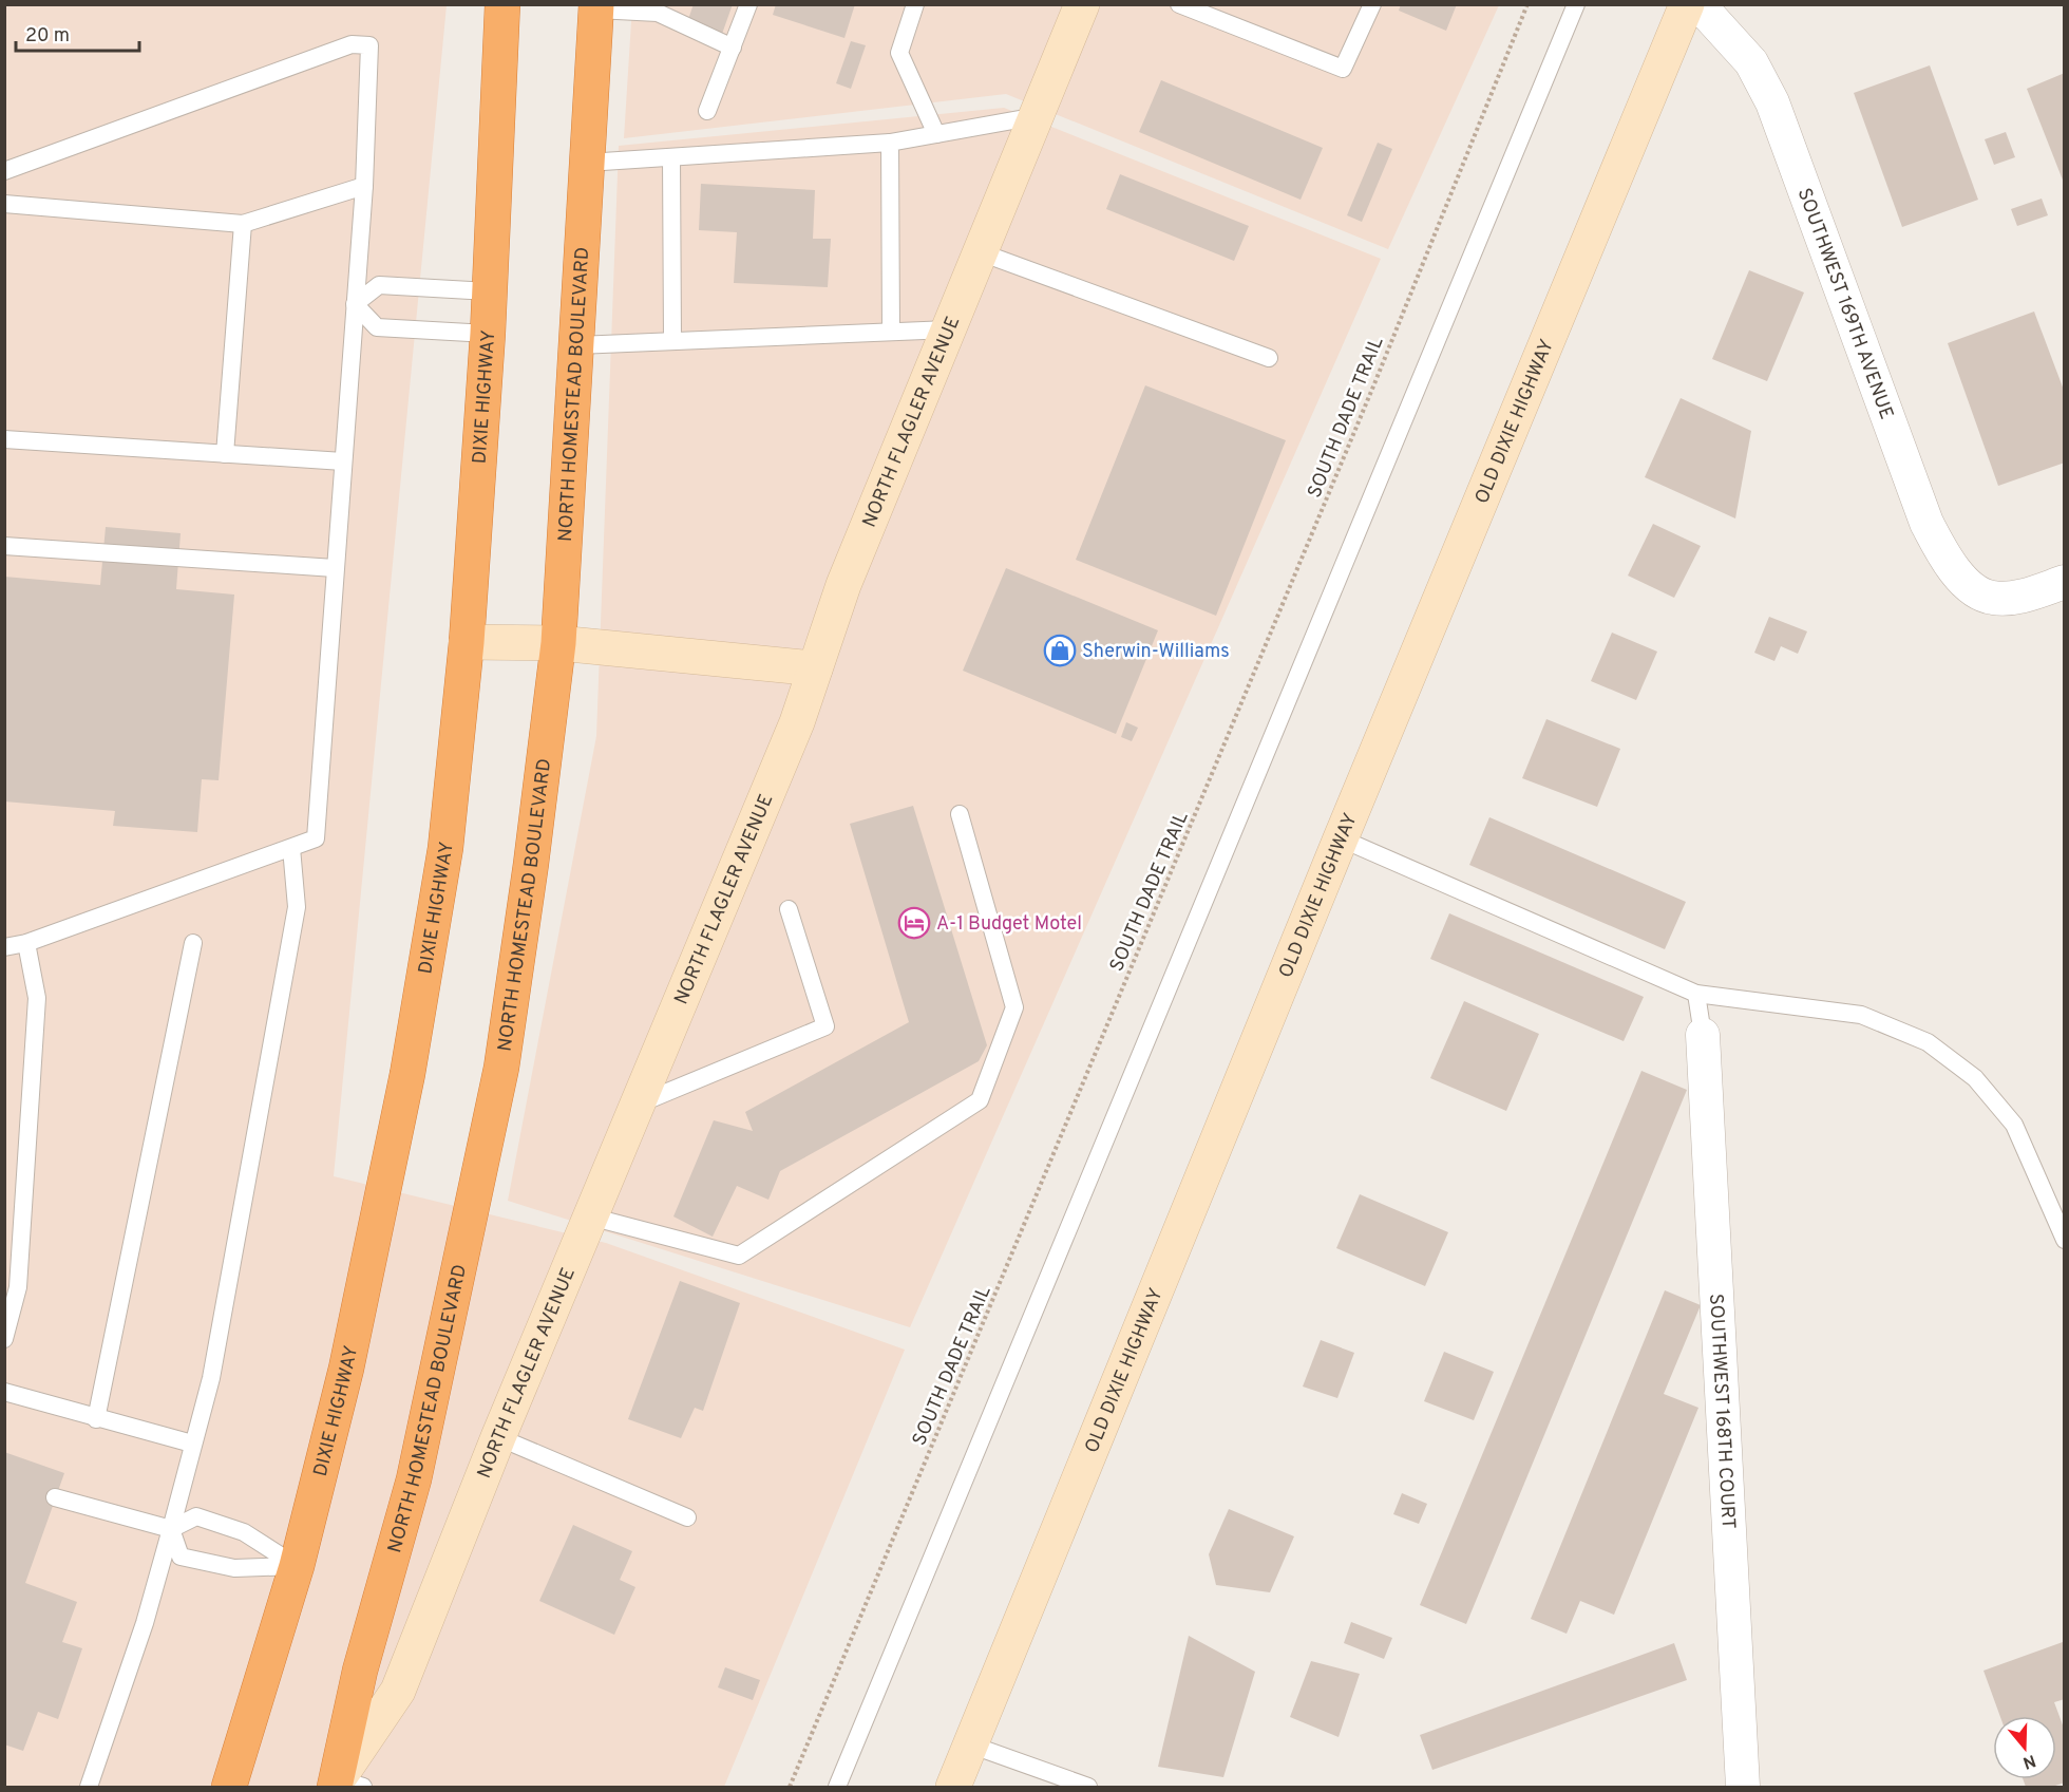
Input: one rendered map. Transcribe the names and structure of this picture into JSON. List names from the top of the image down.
{
  "streets": {
    "highway": ["NORTH HOMESTEAD BOULEVARD", "DIXIE HIGHWAY"],
    "street": [
      "SOUTHWEST 169TH AVENUE",
      "OLD DIXIE HIGHWAY",
      "NORTH FLAGLER AVENUE",
      "SOUTHWEST 168TH COURT"
    ],
    "path": ["SOUTH DADE TRAIL"]
  },
  "crossings": [
    ["NORTH HOMESTEAD BOULEVARD", "NORTH FLAGLER AVENUE"]
  ],
  "places": {
    "shop": ["Sherwin-Williams"],
    "hotel": ["A-1 Budget Motel"]
  },
  "scale_bar": "20 m",
  "north": "bottom"
}
